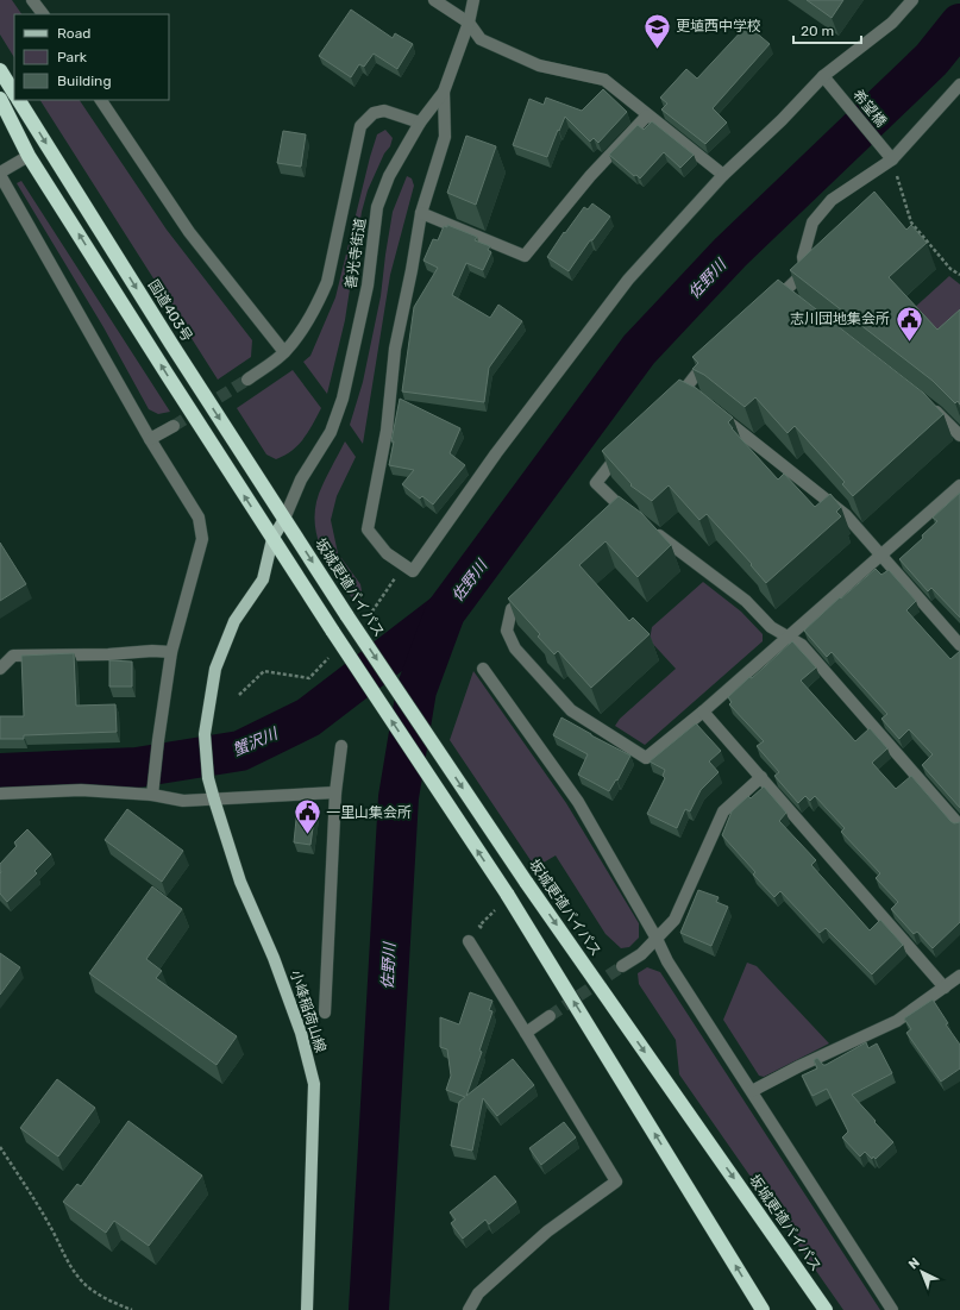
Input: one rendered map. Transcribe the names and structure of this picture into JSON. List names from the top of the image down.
{
  "streets": {
    "highway": ["国道403号", "坂城更埴バイパス"],
    "main road": ["小峰稲荷山線"],
    "street": ["希望橋", "善光寺街道"]
  },
  "crossings": [
    ["善光寺街道", "国道403号"],
    ["善光寺街道", "坂城更埴バイパス"],
    ["国道403号", "坂城更埴バイパス"]
  ],
  "water": ["佐野川", "蟹沢川"],
  "places": {
    "school or university": ["更埴西中学校"],
    "public building": ["志川団地集会所", "一里山集会所"]
  },
  "legend": ["Road", "Park", "Building"],
  "scale_bar": "20 m",
  "north": "top left"
}
